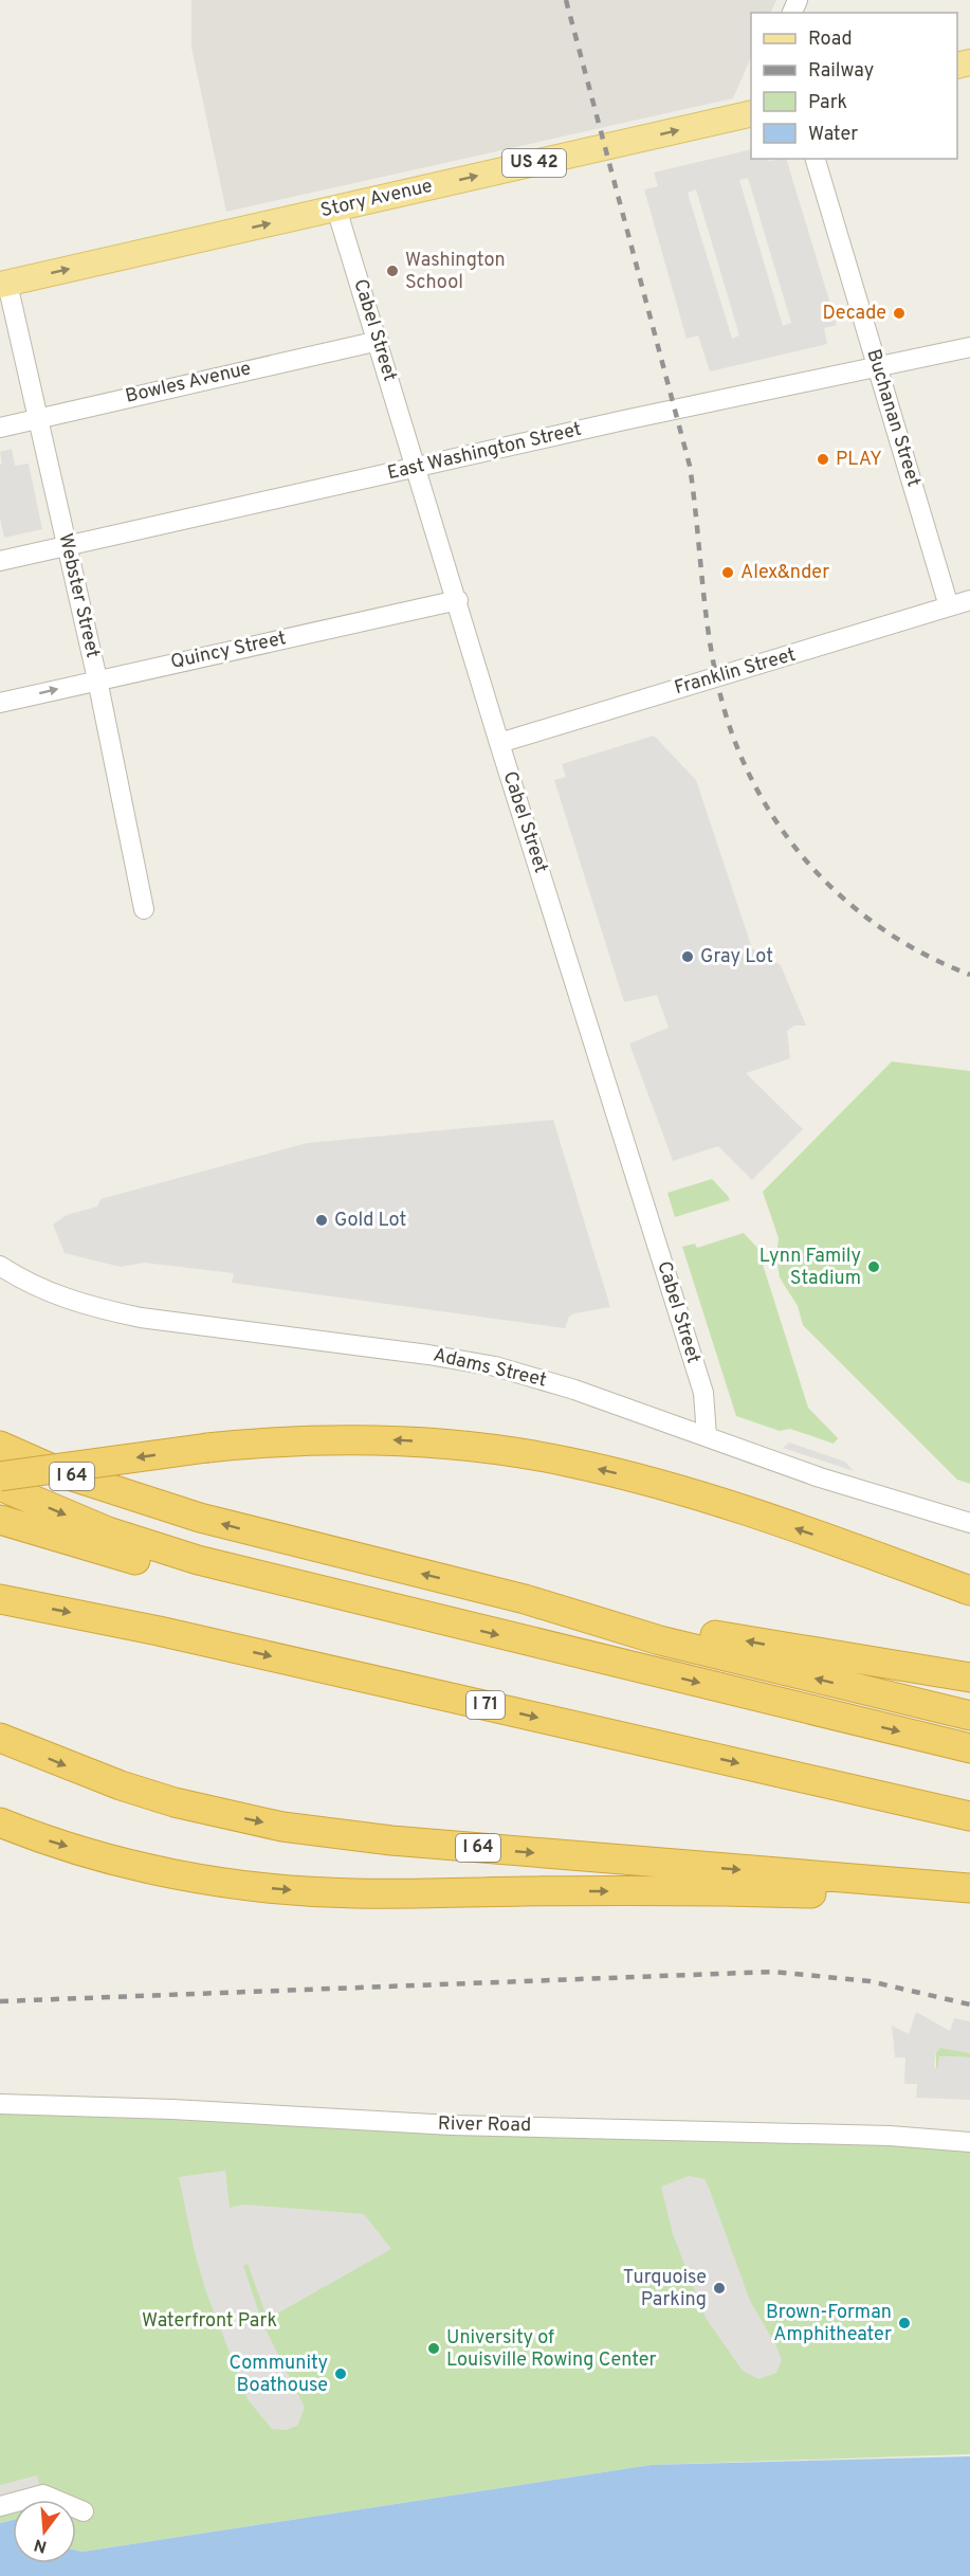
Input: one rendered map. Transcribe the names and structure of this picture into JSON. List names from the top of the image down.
{
  "streets": {
    "highway": ["I 64", "I 71"],
    "main road": ["US 42", "Story Avenue"],
    "street": [
      "Cabel Street",
      "Bowles Avenue",
      "Buchanan Street",
      "East Washington Street",
      "Webster Street",
      "Quincy Street",
      "Franklin Street",
      "Adams Street",
      "River Road"
    ]
  },
  "crossings": [
    ["Story Avenue", "Cabel Street"],
    ["Story Avenue", "Webster Street"],
    ["Cabel Street", "Bowles Avenue"],
    ["Cabel Street", "East Washington Street"],
    ["Cabel Street", "Quincy Street"],
    ["Cabel Street", "Franklin Street"],
    ["Cabel Street", "Adams Street"],
    ["Bowles Avenue", "Webster Street"],
    ["Buchanan Street", "East Washington Street"],
    ["Buchanan Street", "Franklin Street"],
    ["East Washington Street", "Webster Street"],
    ["Webster Street", "Quincy Street"]
  ],
  "one_way": ["Story Avenue"],
  "parks": ["Waterfront Park"],
  "places": [
    "Washington School",
    "Decade",
    "PLAY",
    "Alex&nder",
    "Gray Lot",
    "Gold Lot",
    "Lynn Family Stadium",
    "Turquoise Parking",
    "Brown-Forman Amphitheater",
    "University of Louisville Rowing Center",
    "Community Boathouse"
  ],
  "legend": [
    "Road",
    "Railway",
    "Park",
    "Water"
  ],
  "north": "bottom"
}
